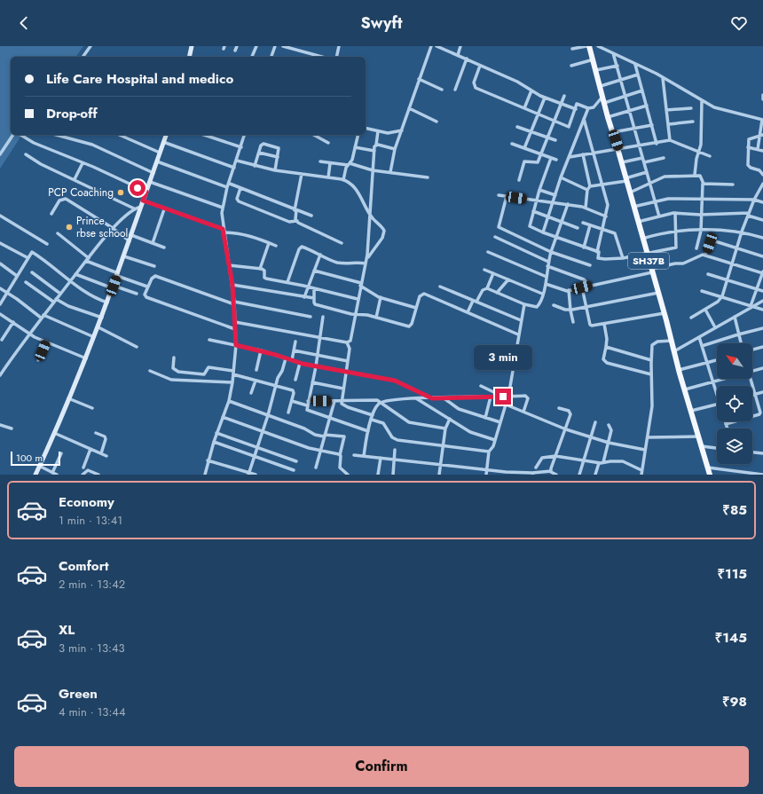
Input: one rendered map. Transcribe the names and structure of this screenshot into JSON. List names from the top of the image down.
{
  "streets": {
    "main road": ["SH37B"]
  },
  "places": ["PCP Coaching", "Prince rbse school"],
  "scale_bar": "100 m",
  "north": "top left",
  "page": {
    "header": "Swyft",
    "banner": ["Life Care Hospital and medico", "Drop-off"],
    "bubble": "3 min",
    "scale": "100 m",
    "list": [
      {
        "name": "Economy",
        "note": "1 min · 13:41",
        "value": "₹85"
      },
      {
        "name": "Comfort",
        "note": "2 min · 13:42",
        "value": "₹115"
      },
      {
        "name": "XL",
        "note": "3 min · 13:43",
        "value": "₹145"
      },
      {
        "name": "Green",
        "note": "4 min · 13:44",
        "value": "₹98"
      }
    ],
    "buttons": "Confirm"
  }
}
